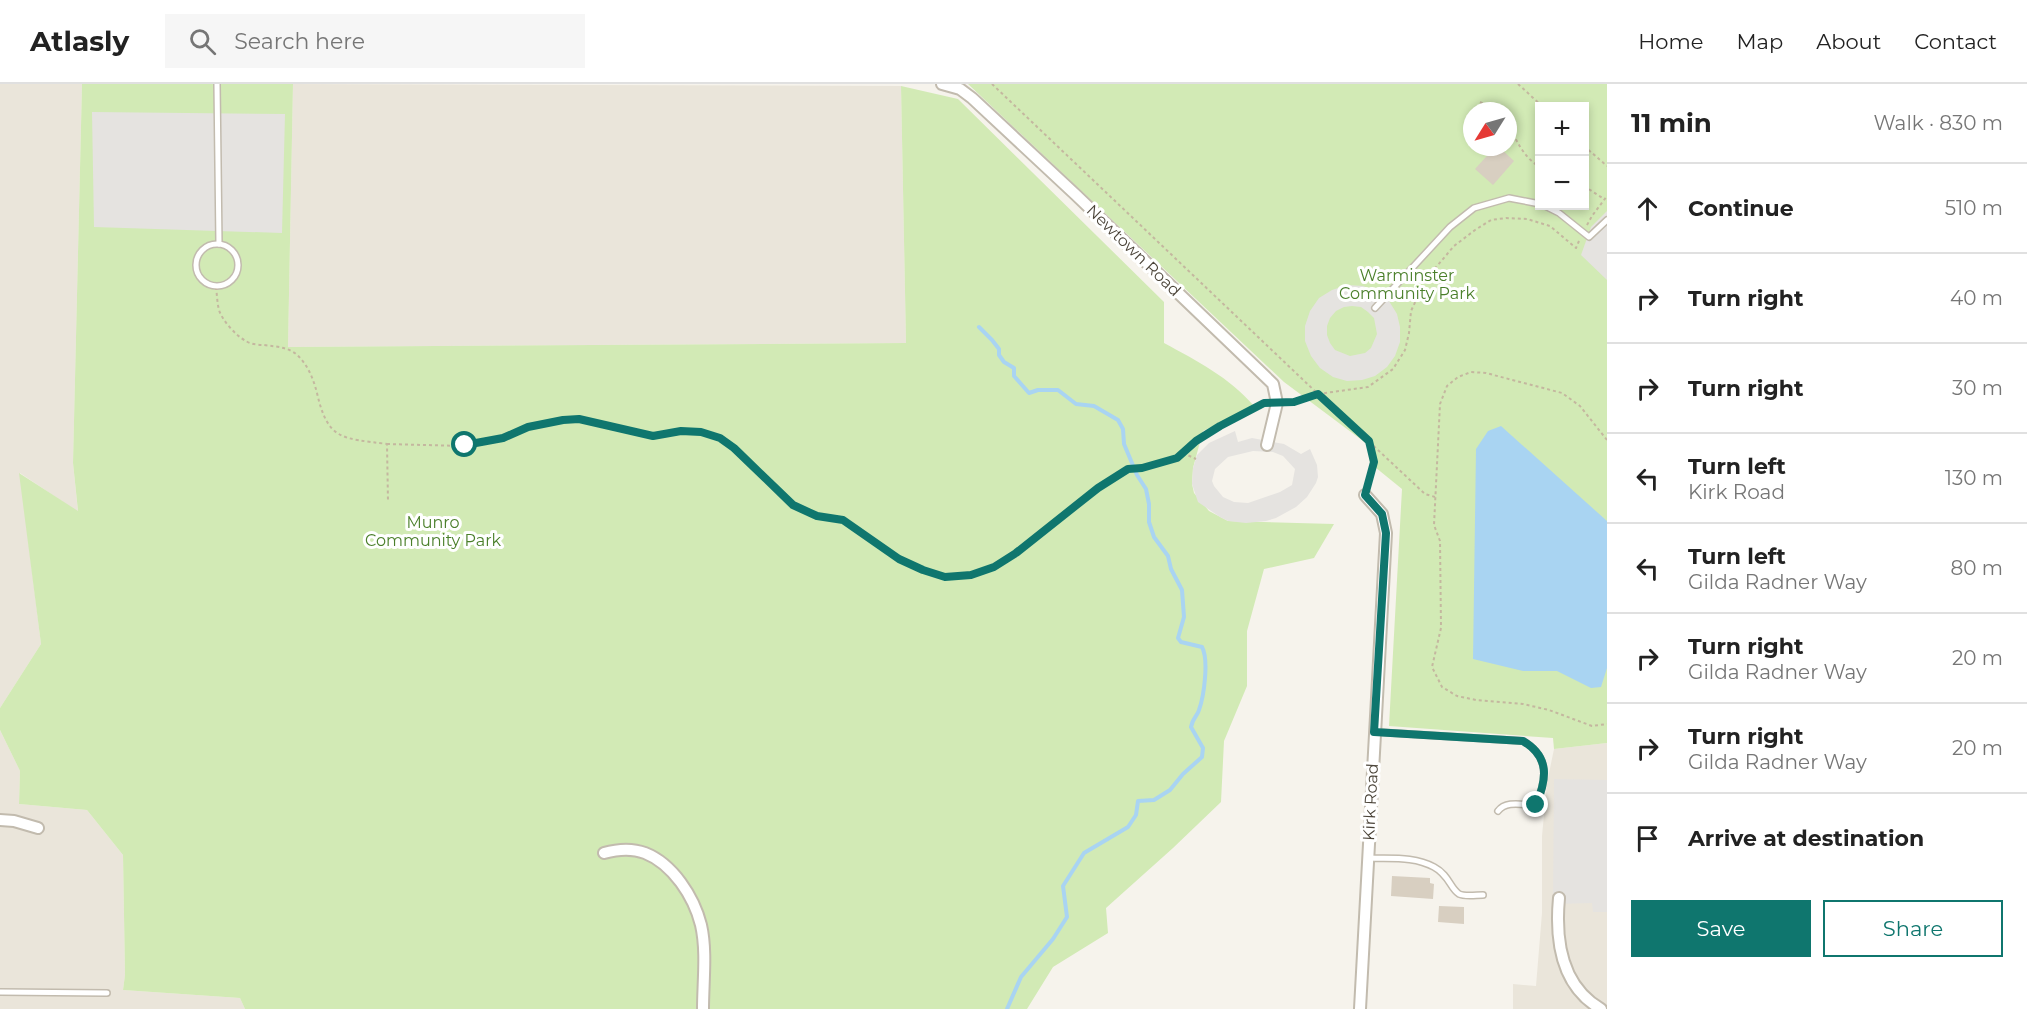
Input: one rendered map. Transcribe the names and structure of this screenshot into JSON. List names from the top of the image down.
{
  "streets": {
    "street": ["Newtown Road", "Kirk Road"]
  },
  "parks": ["Warminster Community Park", "Munro Community Park"],
  "north": "bottom left",
  "page": {
    "header": "Atlasly",
    "search": "Search here",
    "nav": [
      "Home",
      "Map",
      "About",
      "Contact"
    ],
    "heading": ["11 min", "Walk · 830 m"],
    "map_buttons": ["+", "−"],
    "list": [
      ["Continue", "510 m"],
      ["Turn right", "40 m"],
      ["Turn right", "30 m"],
      ["Turn left", "Kirk Road", "130 m"],
      ["Turn left", "Gilda Radner Way", "80 m"],
      ["Turn right", "Gilda Radner Way", "20 m"],
      ["Turn right", "Gilda Radner Way", "20 m"],
      "Arrive at destination"
    ],
    "buttons": ["Save", "Share"]
  }
}
